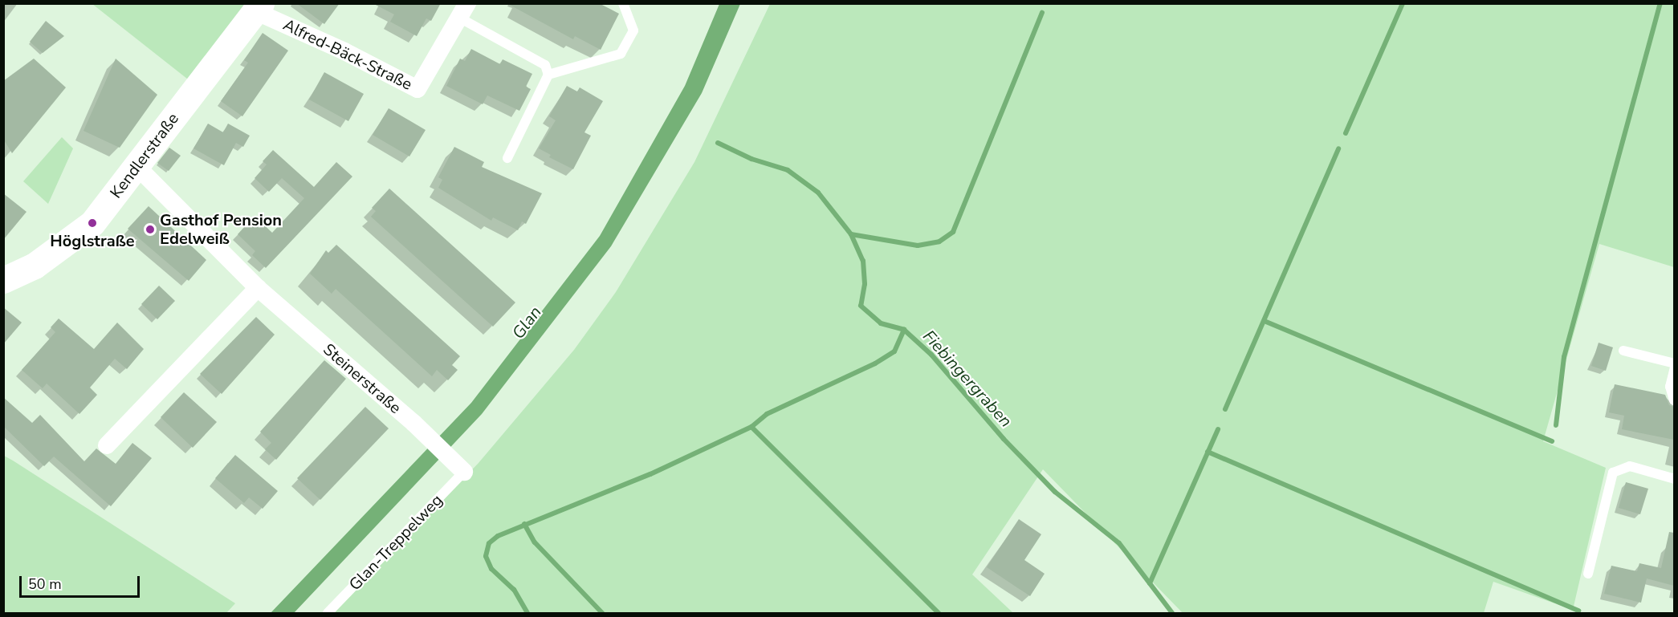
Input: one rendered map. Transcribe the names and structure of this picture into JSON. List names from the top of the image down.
{
  "streets": {
    "street": ["Alfred-Bäck-Straße", "Kendlerstraße", "Steinerstraße"],
    "lane": ["Glan-Treppelweg"]
  },
  "crossings": [
    ["Alfred-Bäck-Straße", "Kendlerstraße"],
    ["Kendlerstraße", "Steinerstraße"],
    ["Steinerstraße", "Glan-Treppelweg"]
  ],
  "water": ["Glan", "Fiebingergraben"],
  "places": ["Höglstraße", "Gasthof Pension Edelweiß"],
  "scale_bar": "50 m"
}
